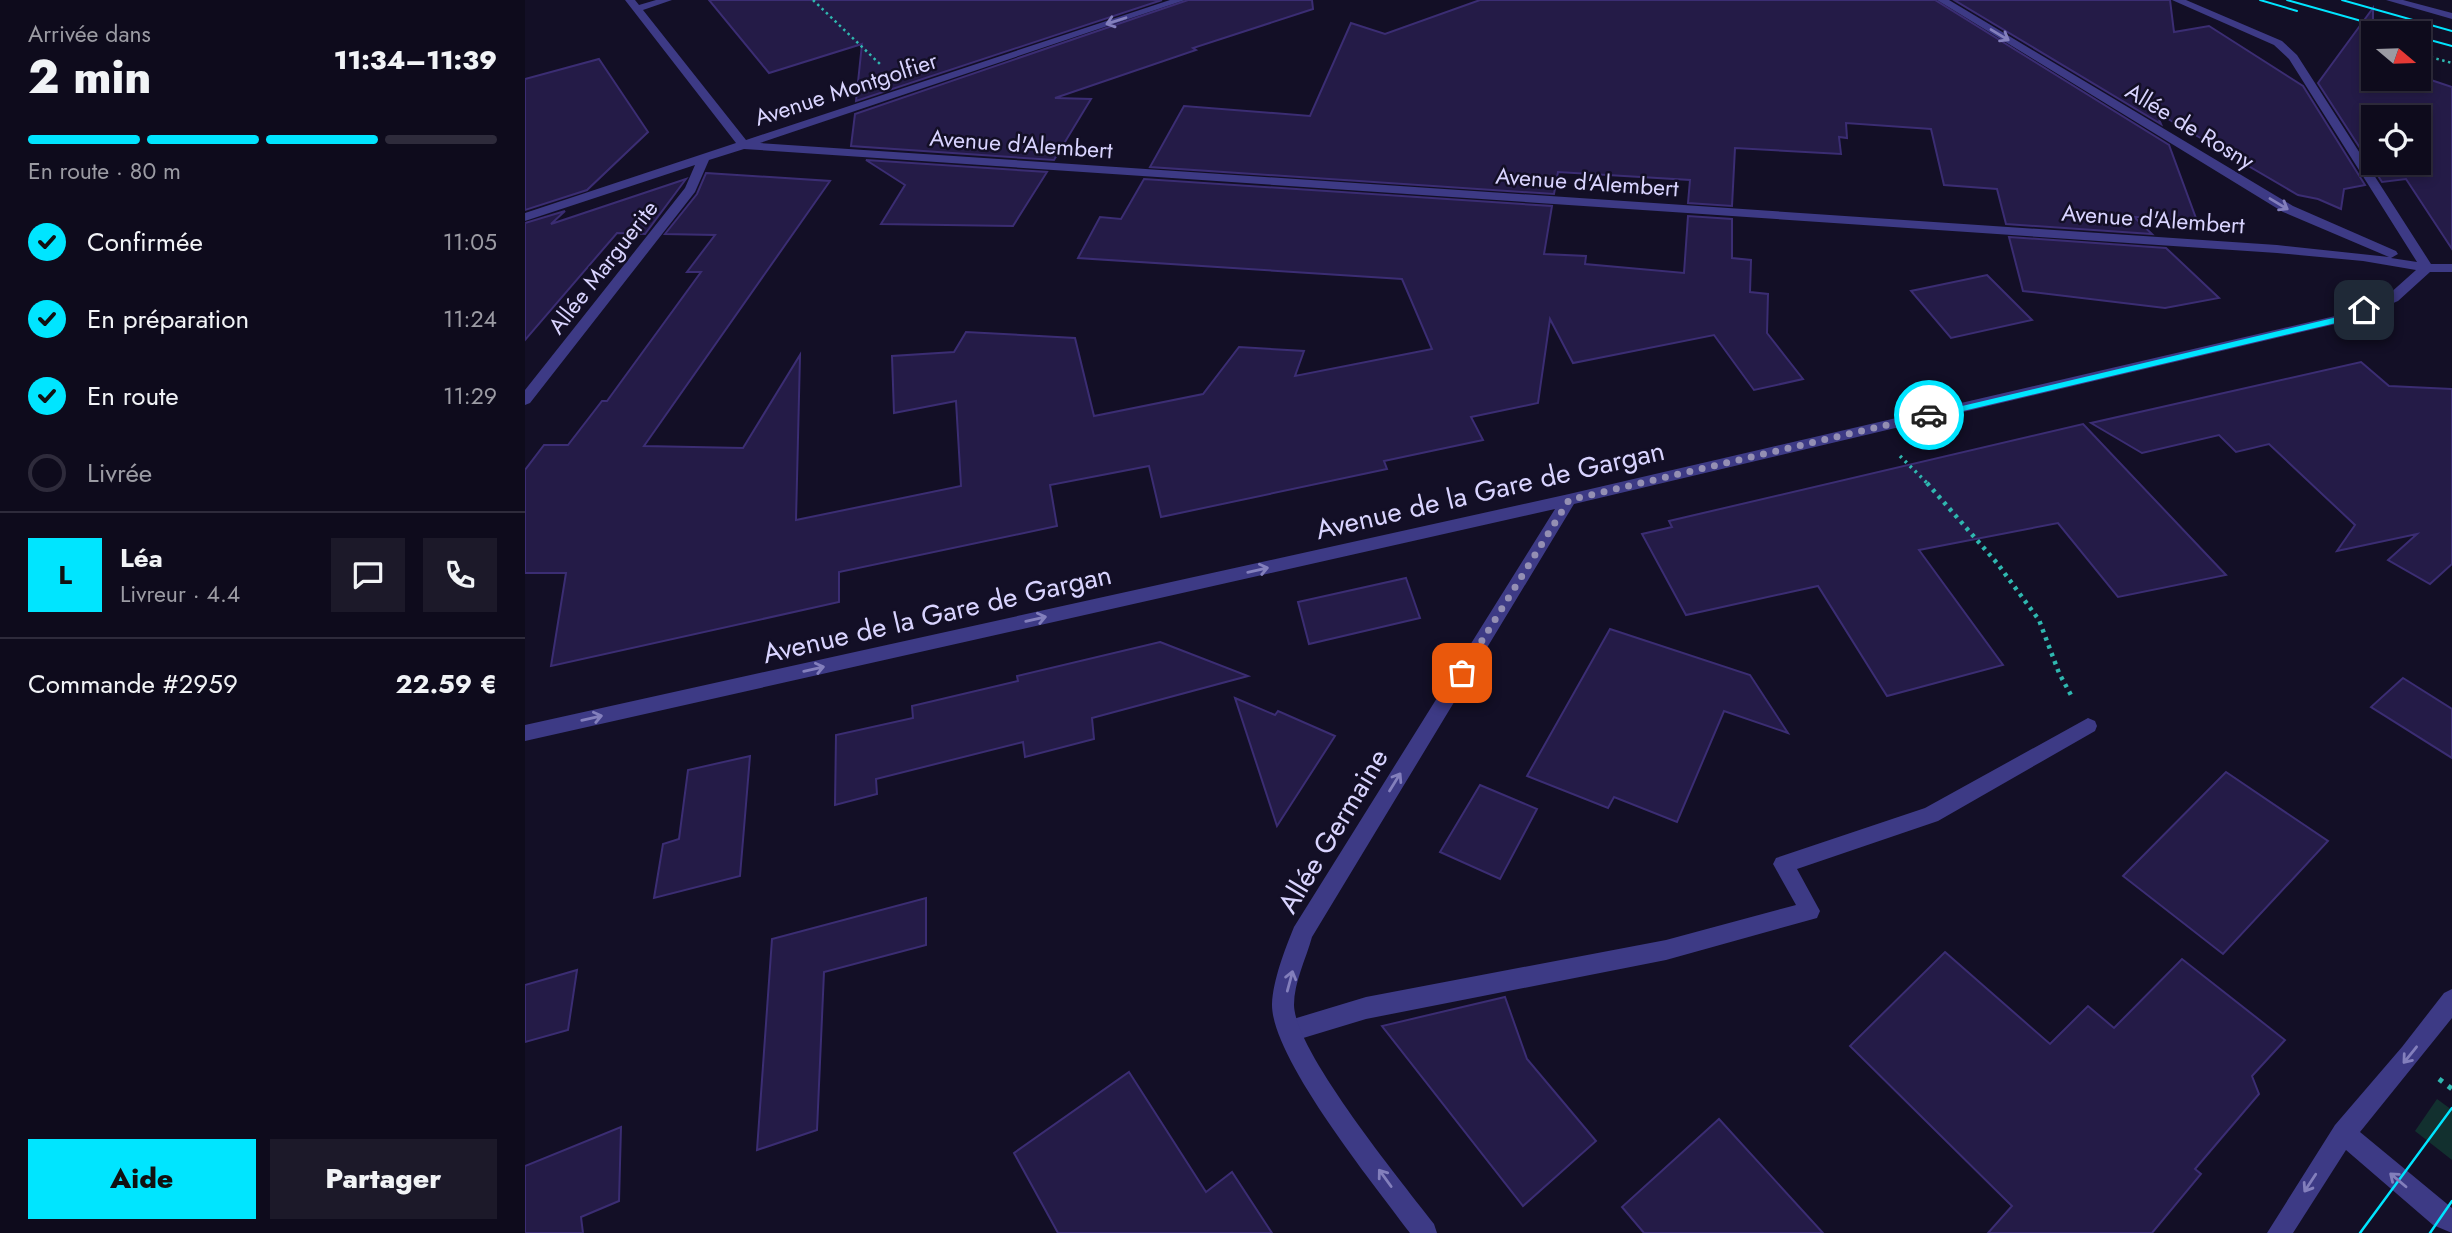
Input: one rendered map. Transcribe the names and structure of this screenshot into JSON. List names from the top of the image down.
{
  "streets": {
    "street": [
      "Avenue Montgolfier",
      "Allée de Rosny",
      "Avenue d'Alembert",
      "Allée Marguerite",
      "Avenue de la Gare de Gargan",
      "Allée Germaine"
    ]
  },
  "crossings": [
    ["Avenue Montgolfier", "Avenue d'Alembert"],
    ["Avenue Montgolfier", "Allée Marguerite"],
    ["Allée de Rosny", "Avenue d'Alembert"],
    ["Allée de Rosny", "Avenue de la Gare de Gargan"],
    ["Avenue d'Alembert", "Avenue de la Gare de Gargan"],
    ["Avenue de la Gare de Gargan", "Allée Germaine"]
  ],
  "one_way": ["Avenue Montgolfier", "Avenue de la Gare de Gargan", "Allée Germaine"],
  "north": "right",
  "page": {
    "heading": ["2 min", "Arrivée dans", "11:34–11:39"],
    "panel": [
      "Léa",
      "Livreur · 4.4",
      "Commande #2959",
      "22.59 €"
    ],
    "bar": "En route · 80 m",
    "list": [
      ["Confirmée", "11:05"],
      ["En préparation", "11:24"],
      ["En route", "11:29"],
      "Livrée"
    ],
    "round": "L",
    "buttons": ["Aide", "Partager"]
  }
}
